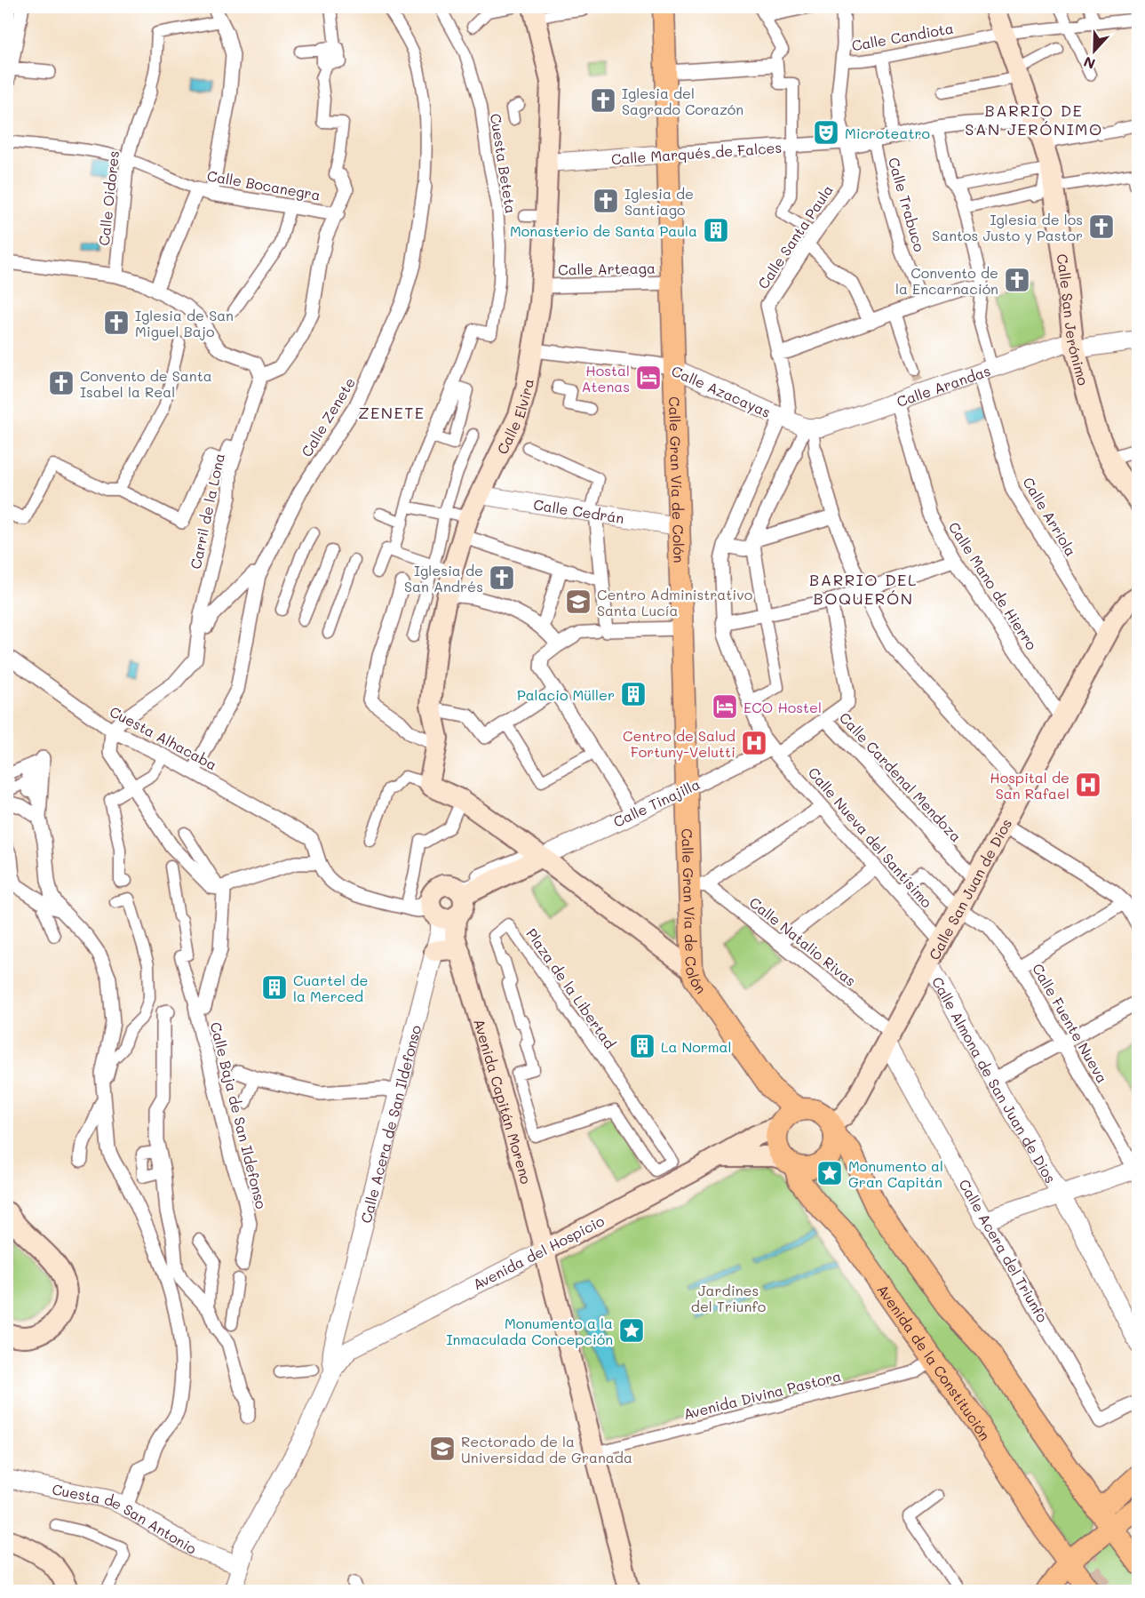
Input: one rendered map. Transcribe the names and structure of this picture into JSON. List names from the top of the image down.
{
  "streets": {
    "main road": [
      "Calle San Jerónimo",
      "Calle Elvira",
      "Calle Gran Vía de Colón",
      "Calle San Juan de Dios",
      "Avenida Capitán Moreno",
      "Avenida del Hospicio",
      "Avenida de la Constitución"
    ],
    "street": [
      "Calle Candiota",
      "Calle Marqués de Falces",
      "Cuesta Beteta",
      "Calle Bocanegra",
      "Calle Oidores",
      "Calle Trabuco",
      "Calle Santa Paula",
      "Calle Arteaga",
      "Calle Arandas",
      "Calle Azacayas",
      "Calle Zenete",
      "Calle Cedrán",
      "Carril de la Lona",
      "Calle Arriola",
      "Calle Mano de Hierro",
      "Cuesta Alhacaba",
      "Calle Cardenal Mendoza",
      "Calle Tinajilla",
      "Calle Nueva del Santísimo",
      "Calle Natalio Rivas",
      "Plaza de la Libertad",
      "Calle Fuente Nueva",
      "Calle Almona de San Juan de Dios",
      "Calle Baja de San Ildefonso",
      "Calle Acera de San Ildefonso",
      "Calle Acera del Triunfo",
      "Avenida Divina Pastora",
      "Cuesta de San Antonio"
    ]
  },
  "crossings": [
    ["Calle Candiota", "Calle Santa Paula"],
    ["Calle Marqués de Falces", "Calle Santa Paula"],
    ["Calle Marqués de Falces", "Calle San Jerónimo"],
    ["Calle Marqués de Falces", "Calle Elvira"],
    ["Calle Marqués de Falces", "Calle Gran Vía de Colón"],
    ["Calle Bocanegra", "Calle Oidores"],
    ["Calle Santa Paula", "Calle Azacayas"],
    ["Calle Santa Paula", "Calle Nueva del Santísimo"],
    ["Calle Arteaga", "Calle Elvira"],
    ["Calle Arteaga", "Calle Gran Vía de Colón"],
    ["Calle San Jerónimo", "Calle Arandas"],
    ["Calle Arandas", "Calle Azacayas"],
    ["Calle Arandas", "Calle Arriola"],
    ["Calle Arandas", "Calle Mano de Hierro"],
    ["Calle Azacayas", "Calle Elvira"],
    ["Calle Azacayas", "Calle Gran Vía de Colón"],
    ["Calle Azacayas", "Calle Nueva del Santísimo"],
    ["Calle Elvira", "Calle Cedrán"],
    ["Calle Elvira", "Calle Tinajilla"],
    ["Calle Zenete", "Cuesta Alhacaba"],
    ["Calle Gran Vía de Colón", "Calle Cedrán"],
    ["Calle Gran Vía de Colón", "Calle Tinajilla"],
    ["Calle Gran Vía de Colón", "Calle Natalio Rivas"],
    ["Carril de la Lona", "Cuesta Alhacaba"],
    ["Calle Arriola", "Calle San Juan de Dios"],
    ["Calle Mano de Hierro", "Calle San Juan de Dios"],
    ["Calle Cardenal Mendoza", "Calle Tinajilla"],
    ["Calle Cardenal Mendoza", "Calle San Juan de Dios"],
    ["Calle Tinajilla", "Calle Nueva del Santísimo"],
    ["Calle Nueva del Santísimo", "Calle San Juan de Dios"],
    ["Calle San Juan de Dios", "Calle Natalio Rivas"],
    ["Calle San Juan de Dios", "Calle Fuente Nueva"],
    ["Calle San Juan de Dios", "Calle Almona de San Juan de Dios"],
    ["Calle San Juan de Dios", "Calle Acera del Triunfo"],
    ["Calle San Juan de Dios", "Avenida del Hospicio"],
    ["Calle San Juan de Dios", "Avenida de la Constitución"],
    ["Calle Natalio Rivas", "Calle Acera del Triunfo"],
    ["Avenida Capitán Moreno", "Calle Acera de San Ildefonso"],
    ["Avenida Capitán Moreno", "Avenida del Hospicio"],
    ["Avenida Capitán Moreno", "Avenida Divina Pastora"],
    ["Calle Acera de San Ildefonso", "Avenida del Hospicio"],
    ["Avenida del Hospicio", "Avenida de la Constitución"],
    ["Avenida de la Constitución", "Avenida Divina Pastora"]
  ],
  "districts": ["BARRIO DE SAN JERÓNIMO", "ZENETE", "BARRIO DEL BOQUERÓN"],
  "parks": ["Jardines del Triunfo"],
  "places": {
    "church": [
      "Iglesia del Sagrado Corazón",
      "Iglesia de Santiago",
      "Iglesia de los Santos Justo y Pastor",
      "Convento de la Encarnación",
      "Iglesia de San Miguel Bajo",
      "Convento de Santa Isabel la Real",
      "Iglesia de San Andrés"
    ],
    "theatre": ["Microteatro"],
    "building": [
      "Monasterio de Santa Paula",
      "Palacio Müller",
      "Cuartel de la Merced",
      "La Normal"
    ],
    "hotel": ["Hostal Atenas", "ECO Hostel"],
    "school or university": ["Centro Administrativo Santa Lucía", "Rectorado de la Universidad de Granada"],
    "hospital": ["Centro de Salud Fortuny-Velutti", "Hospital de San Rafael"],
    "place": ["Monumento al Gran Capitán", "Monumento a la Inmaculada Concepción"]
  },
  "north": "bottom"
}
